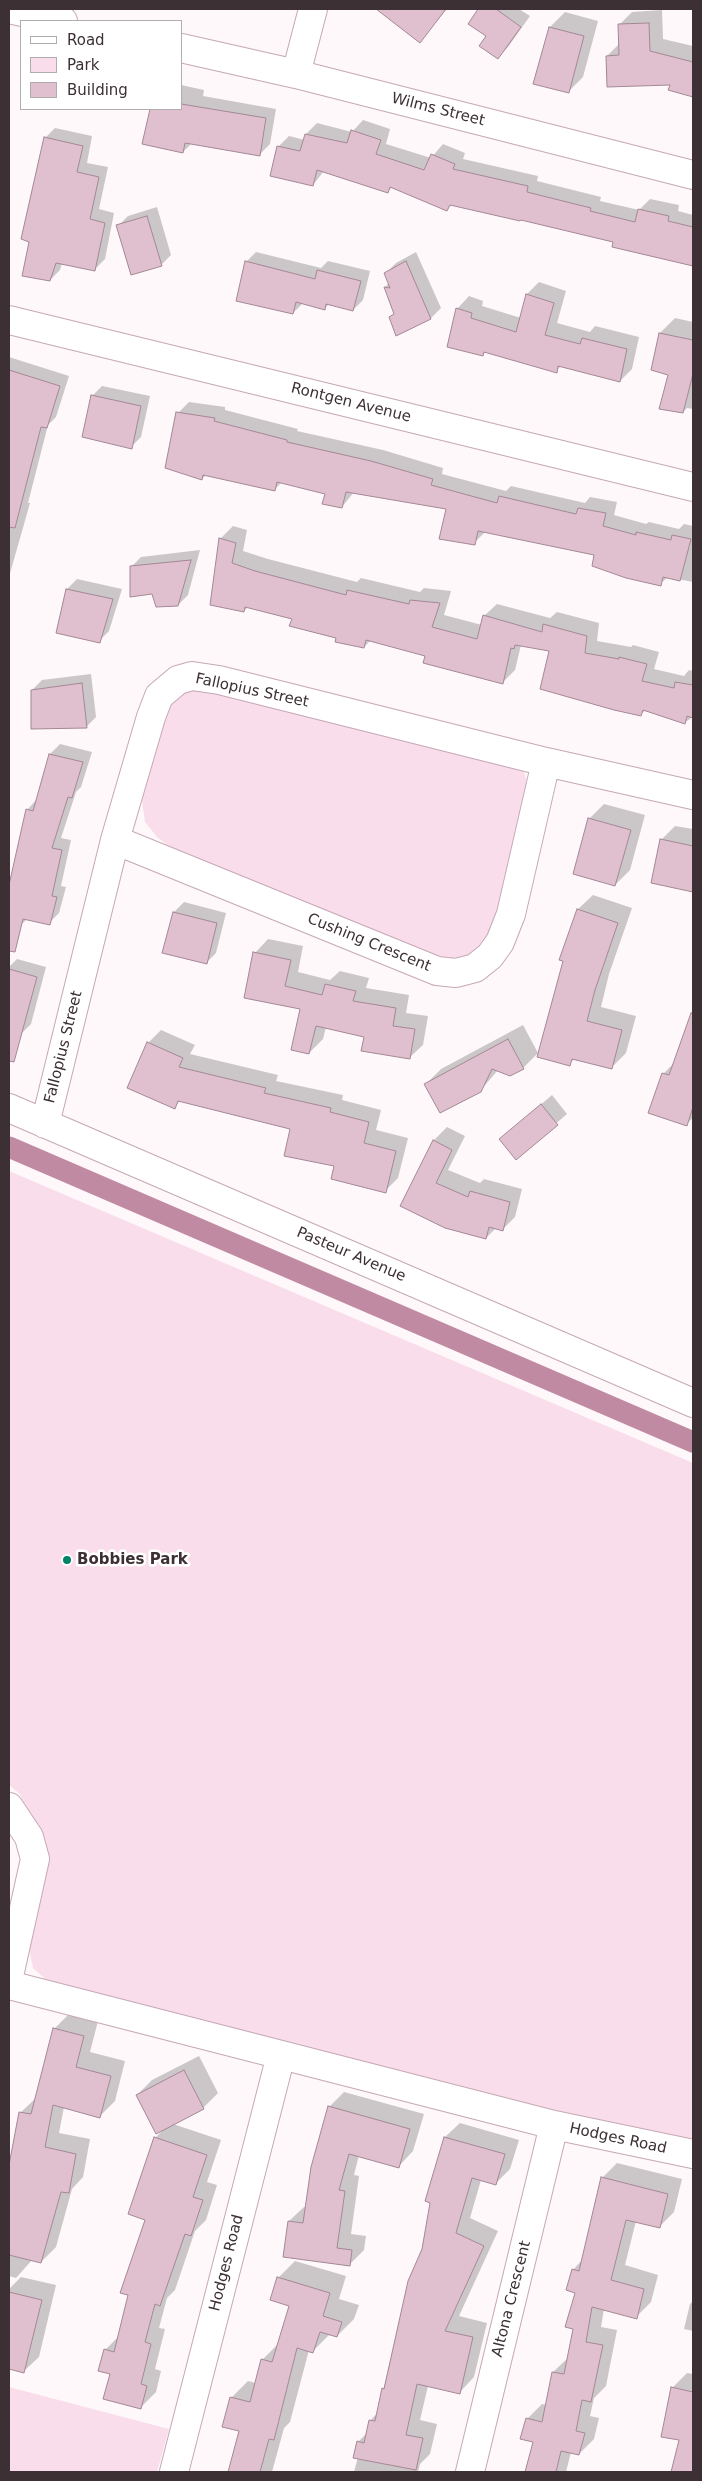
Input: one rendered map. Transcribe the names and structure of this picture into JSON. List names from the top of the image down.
{
  "streets": {
    "street": [
      "Wilms Street",
      "Rontgen Avenue",
      "Fallopius Street",
      "Cushing Crescent",
      "Pasteur Avenue",
      "Hodges Road",
      "Altona Crescent"
    ]
  },
  "crossings": [
    ["Fallopius Street", "Cushing Crescent"],
    ["Fallopius Street", "Pasteur Avenue"],
    ["Hodges Road", "Altona Crescent"]
  ],
  "places": ["Bobbies Park"],
  "legend": ["Road", "Park", "Building"]
}
